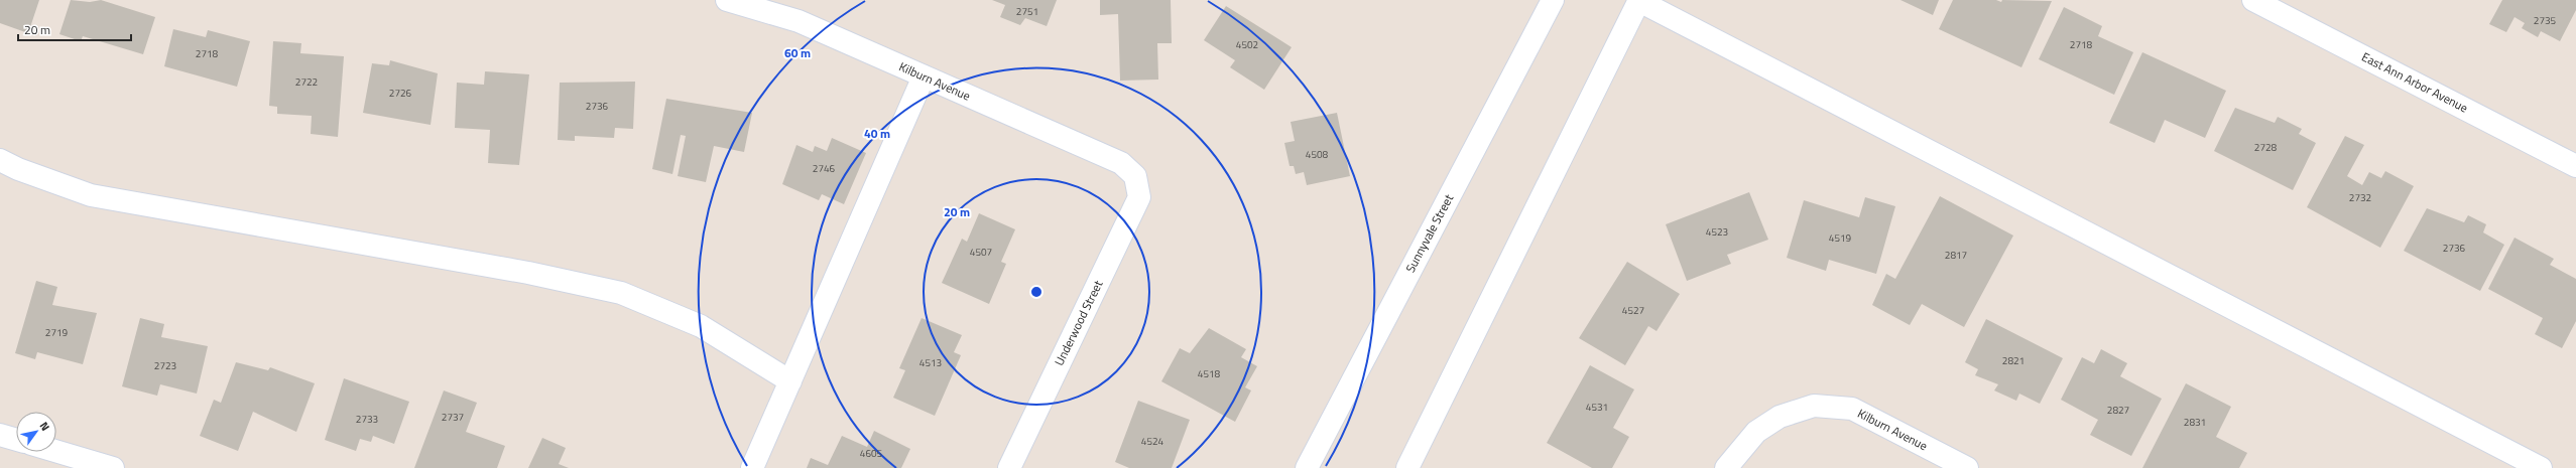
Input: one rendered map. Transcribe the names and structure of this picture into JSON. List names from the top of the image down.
{
  "streets": {
    "street": [
      "Kilburn Avenue",
      "East Ann Arbor Avenue",
      "Sunnyvale Street",
      "Underwood Street"
    ]
  },
  "crossings": [
    ["Kilburn Avenue", "Underwood Street"]
  ],
  "house_numbers": [
    "2751",
    "2735",
    "4502",
    "2718",
    "2718",
    "2722",
    "2726",
    "2736",
    "2728",
    "4508",
    "2746",
    "2732",
    "4523",
    "4519",
    "2736",
    "4507",
    "2817",
    "4527",
    "2719",
    "2821",
    "4513",
    "2723",
    "4518",
    "4531",
    "2827",
    "2737",
    "2733",
    "2831",
    "4524",
    "4605"
  ],
  "scale_bar": "20 m",
  "north": "top right",
  "rings": ["60 m", "40 m", "20 m"]
}
